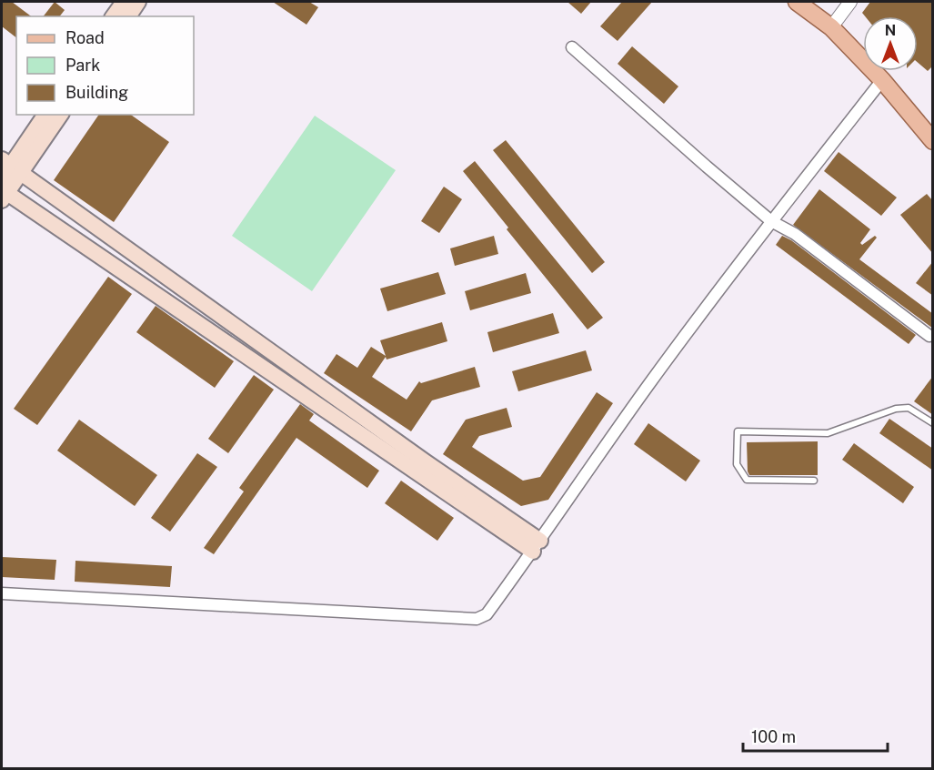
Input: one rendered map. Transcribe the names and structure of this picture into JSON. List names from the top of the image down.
{
  "legend": ["Road", "Park", "Building"],
  "scale_bar": "100 m",
  "north": "top"
}
